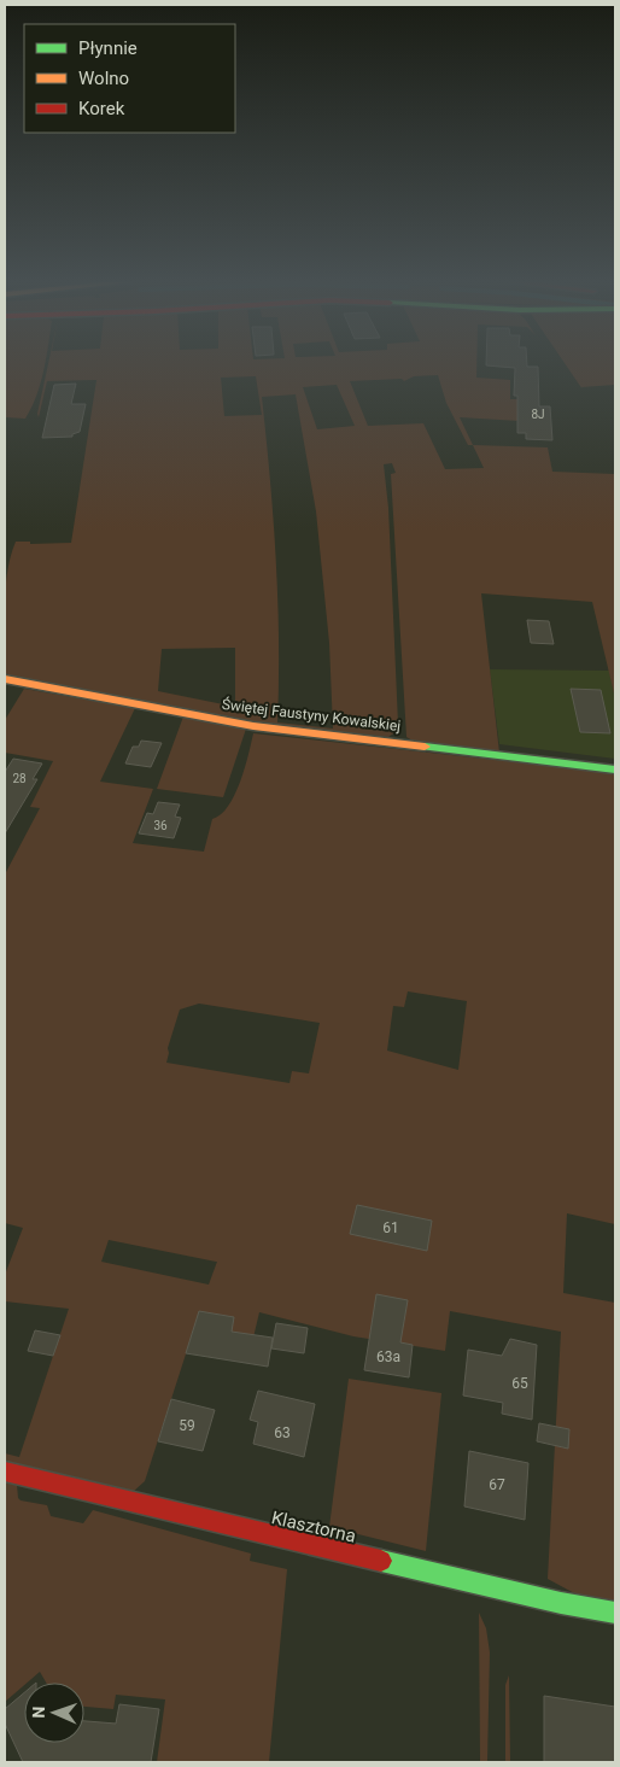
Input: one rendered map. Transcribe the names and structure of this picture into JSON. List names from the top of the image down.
{
  "streets": {
    "street": ["Świętej Faustyny Kowalskiej", "Klasztorna"]
  },
  "house_numbers": [
    "8J",
    "28",
    "36",
    "61",
    "63a",
    "65",
    "59",
    "63",
    "67"
  ],
  "legend": ["Płynnie", "Wolno", "Korek"],
  "north": "left"
}
